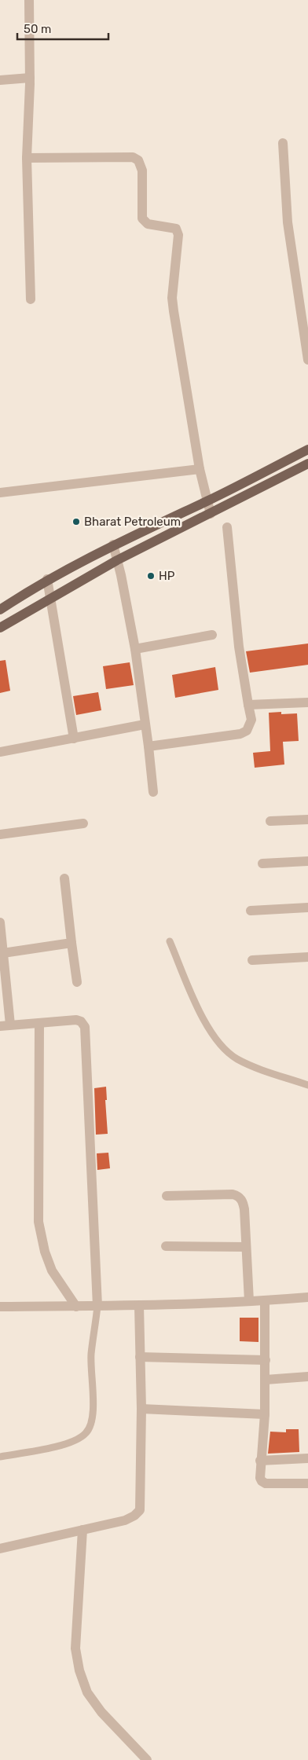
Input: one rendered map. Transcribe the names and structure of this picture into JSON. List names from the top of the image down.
{
  "places": ["Bharat Petroleum", "HP"],
  "scale_bar": "50 m"
}
